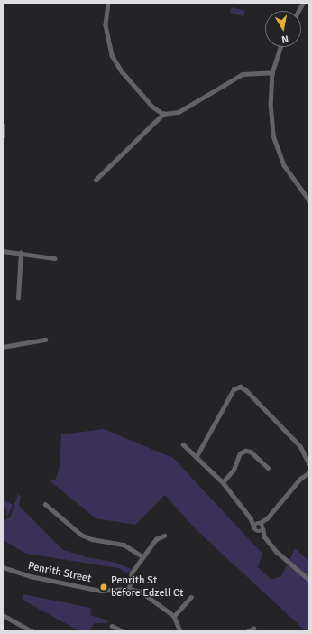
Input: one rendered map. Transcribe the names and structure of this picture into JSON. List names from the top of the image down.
{
  "streets": {
    "street": ["Penrith Street"]
  },
  "places": ["Penrith St before Edzell Ct"],
  "north": "bottom"
}
